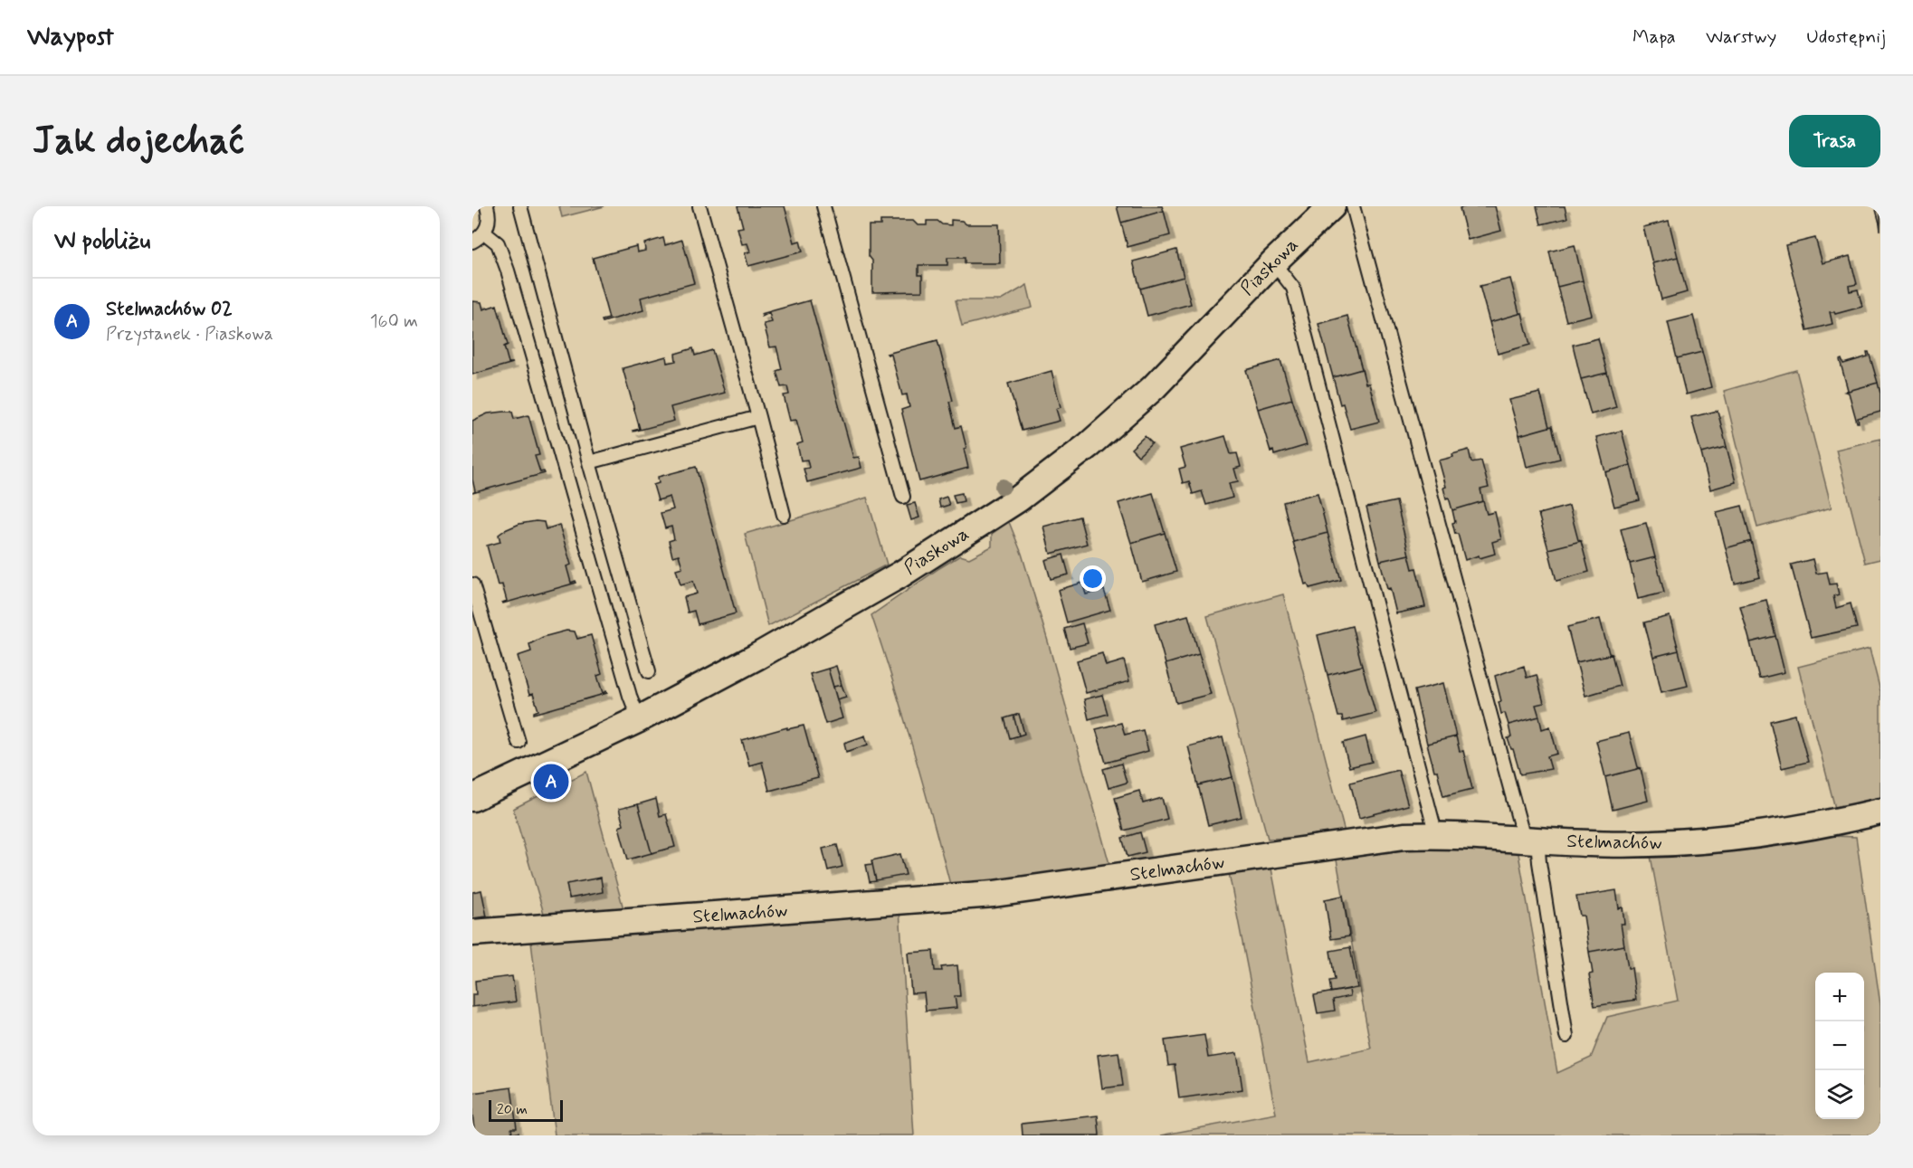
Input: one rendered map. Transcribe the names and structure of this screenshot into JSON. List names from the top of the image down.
{
  "streets": {
    "street": ["Piaskowa", "Stelmachów"]
  },
  "scale_bar": "20 m",
  "page": {
    "header": "Waypost",
    "nav": ["Mapa", "Warstwy", "Udostępnij"],
    "buttons": "Trasa",
    "title": "Jak dojechać",
    "heading": "W pobliżu",
    "list": [
      {
        "mark": "A",
        "name": "Stelmachów 02",
        "note": "Przystanek · Piaskowa",
        "value": "160 m"
      }
    ],
    "pins": "A",
    "map_buttons": ["+", "−"],
    "scale": "20 m"
  }
}
